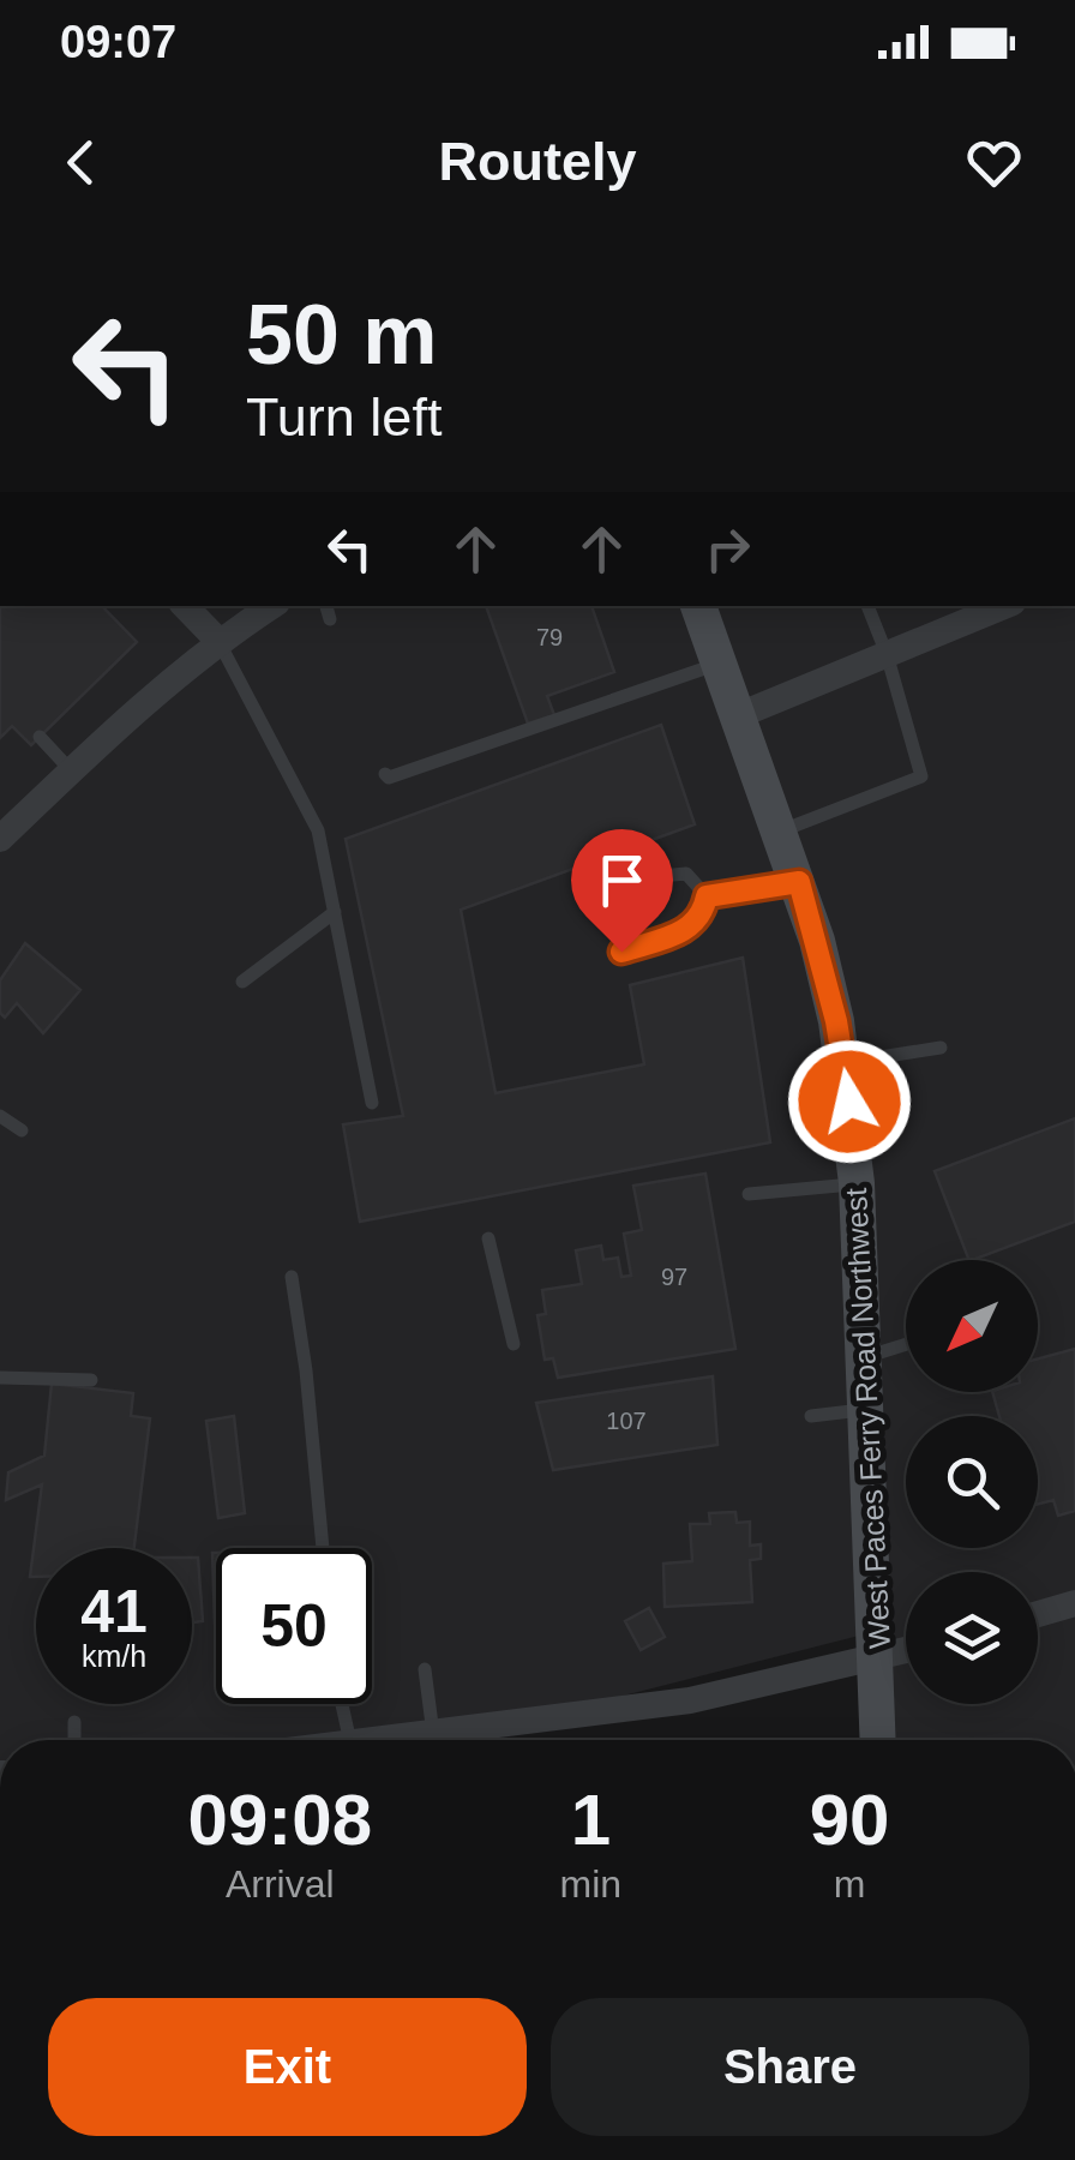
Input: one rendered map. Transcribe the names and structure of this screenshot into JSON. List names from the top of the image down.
{
  "streets": {
    "main road": ["West Paces Ferry Road Northwest"]
  },
  "house_numbers": ["79", "97", "107"],
  "north": "bottom left",
  "page": {
    "status": "09:07",
    "header": "Routely",
    "turn": ["50 m", "Turn left"],
    "speed": "41 km/h",
    "limit": "50",
    "eta": [
      "09:08",
      "Arrival",
      "1",
      "min",
      "90",
      "m"
    ],
    "buttons": ["Exit", "Share"]
  }
}
